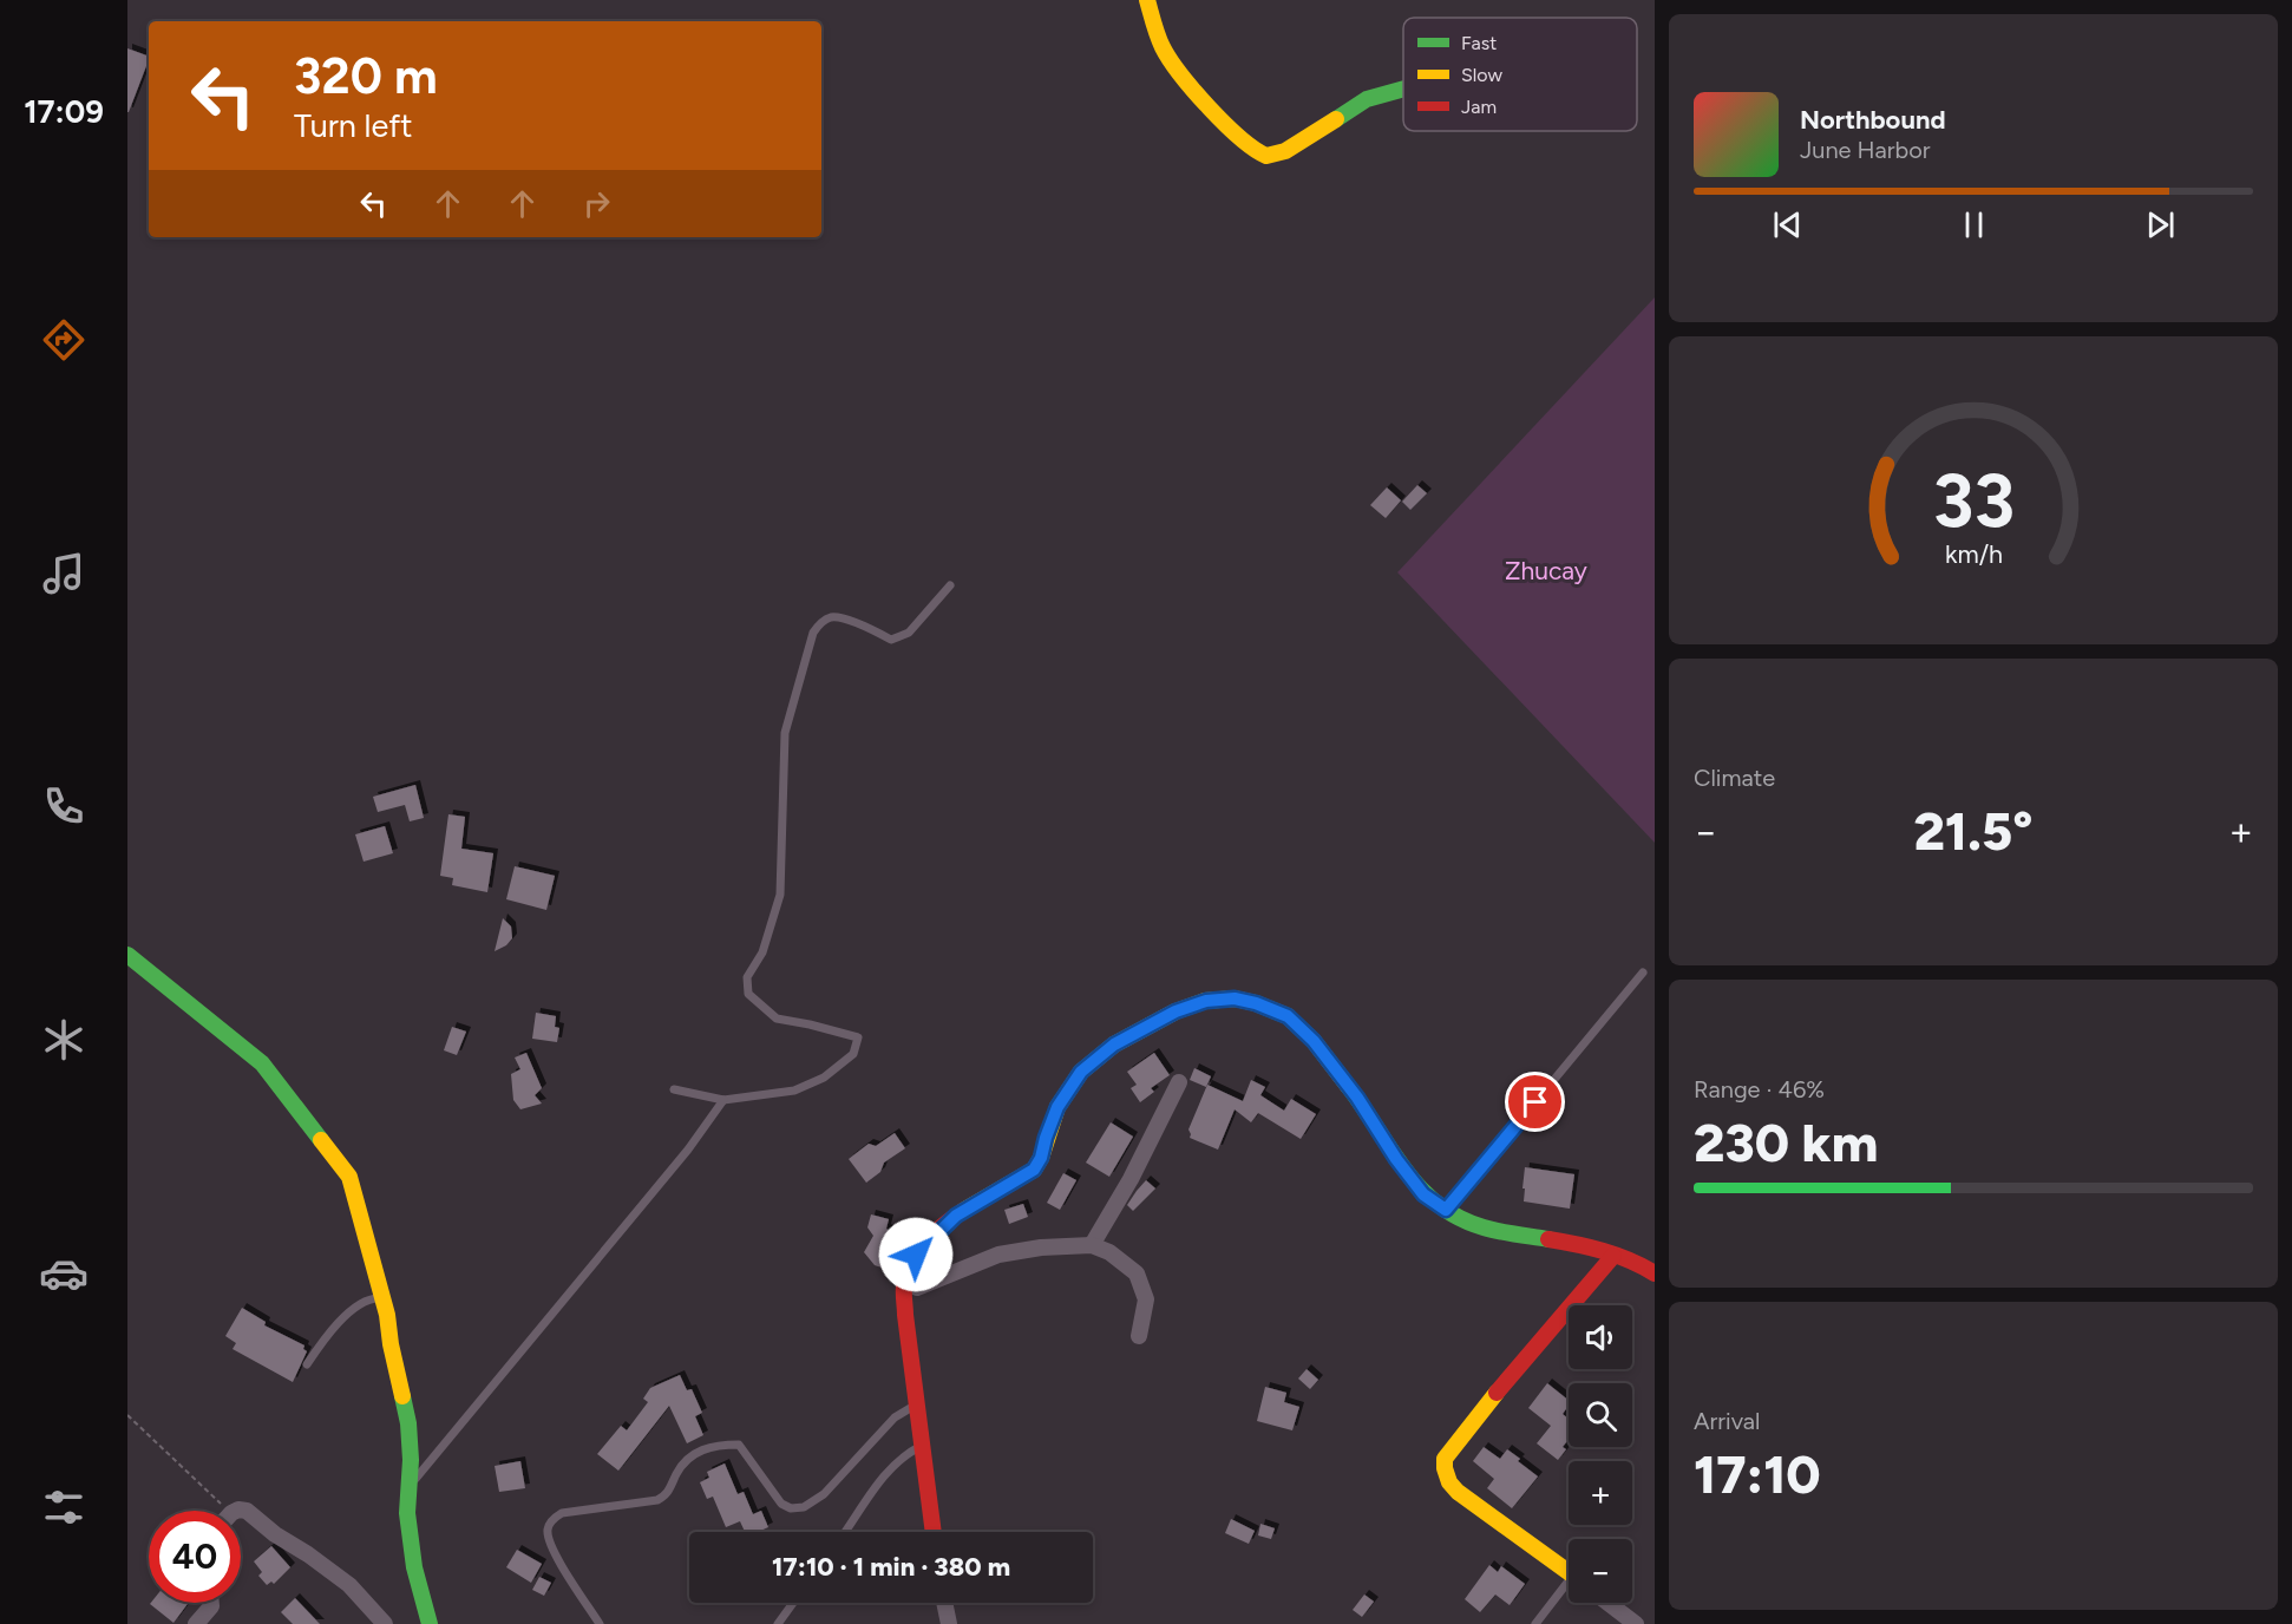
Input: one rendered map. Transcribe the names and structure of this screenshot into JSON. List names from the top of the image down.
{
  "parks": ["Zhucay"],
  "legend": ["Fast", "Slow", "Jam"],
  "page": {
    "tabs": "17:09",
    "turn": ["320 m", "Turn left"],
    "song": ["Northbound", "June Harbor"],
    "tile": [
      "Climate",
      ["Range · 46%", "230 km"],
      ["Arrival", "17:10"]
    ],
    "heat": ["−", "21.5°", "+"],
    "map_buttons": ["+", "−"],
    "limit": "40",
    "trip": "17:10 · 1 min · 380 m",
    "gauge": ["33", "km/h"]
  }
}
